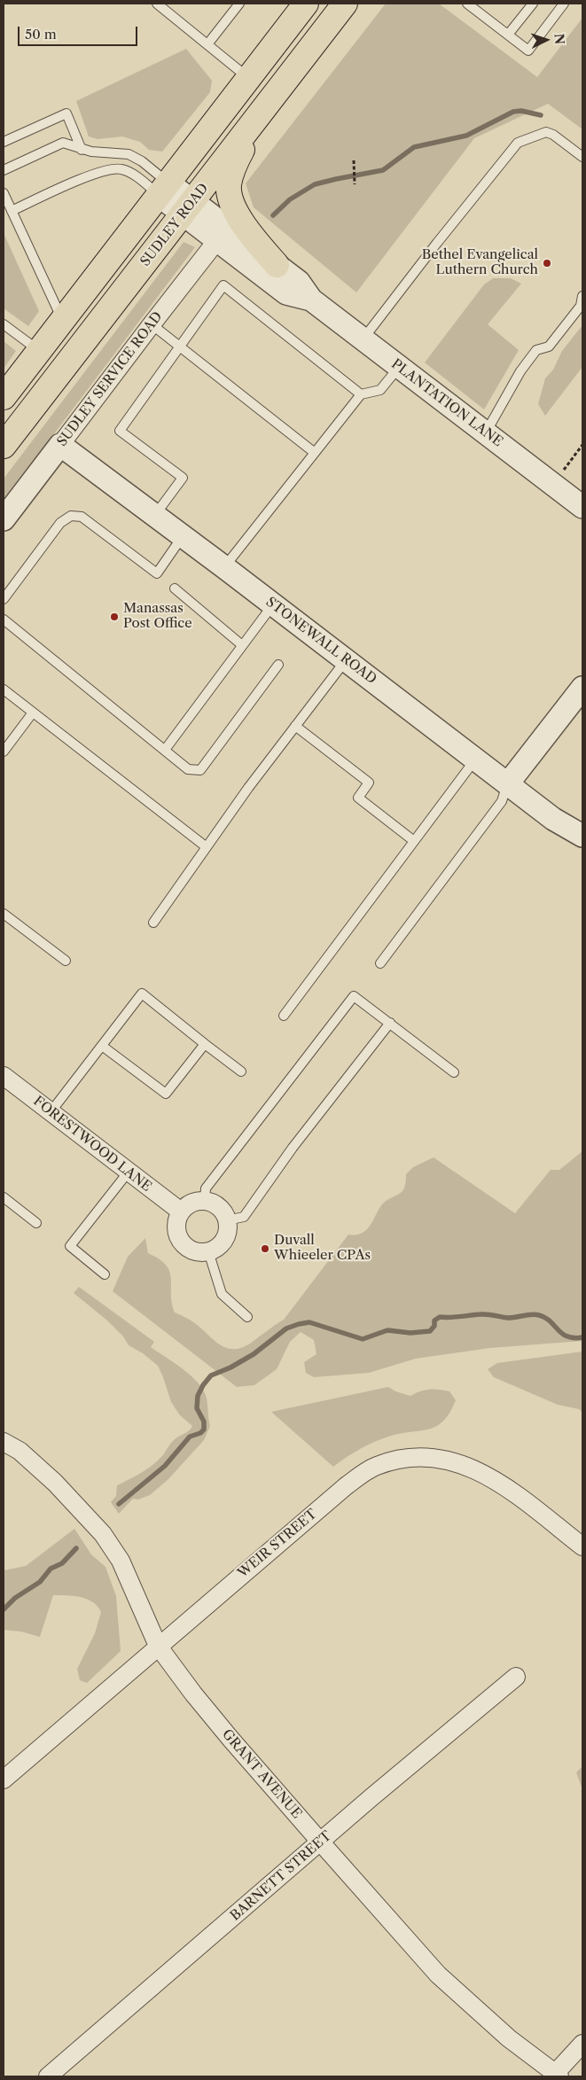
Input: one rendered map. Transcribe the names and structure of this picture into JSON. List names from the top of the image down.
{
  "streets": {
    "main road": ["SUDLEY ROAD"],
    "street": [
      "SUDLEY SERVICE ROAD",
      "PLANTATION LANE",
      "STONEWALL ROAD",
      "FORESTWOOD LANE",
      "WEIR STREET",
      "GRANT AVENUE",
      "BARNETT STREET"
    ]
  },
  "crossings": [
    ["SUDLEY ROAD", "PLANTATION LANE"],
    ["SUDLEY SERVICE ROAD", "PLANTATION LANE"],
    ["SUDLEY SERVICE ROAD", "STONEWALL ROAD"],
    ["WEIR STREET", "GRANT AVENUE"],
    ["GRANT AVENUE", "BARNETT STREET"]
  ],
  "places": ["Bethel Evangelical Luthern Church", "Manassas Post Office", "Duvall Whieeler CPAs"],
  "scale_bar": "50 m",
  "north": "right"
}
